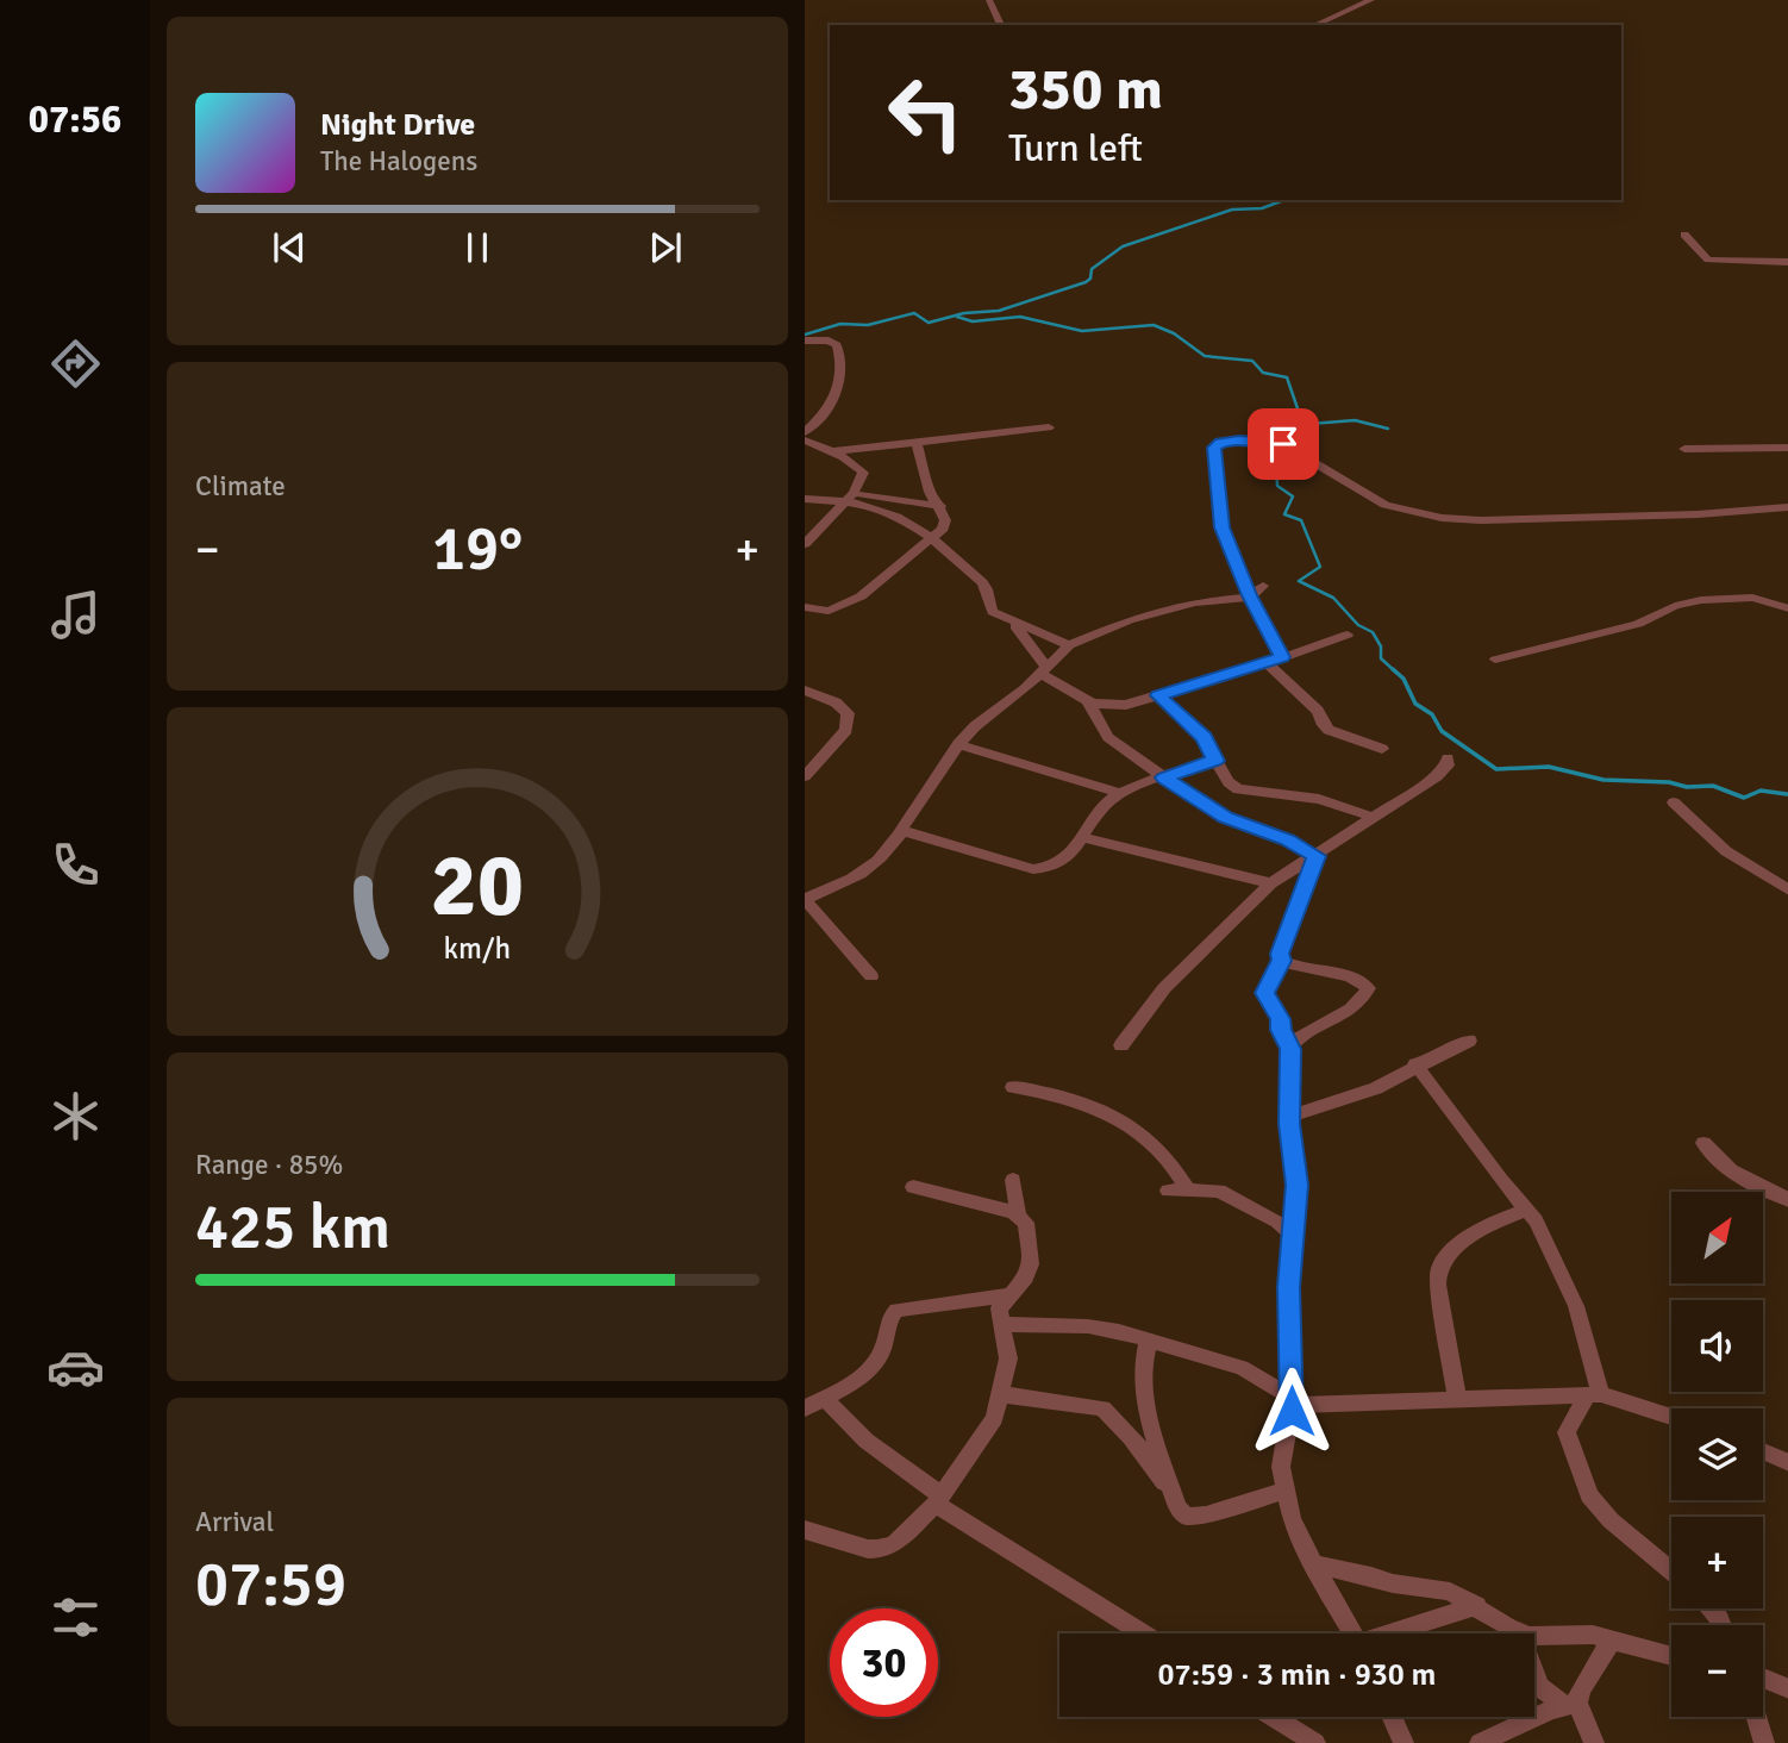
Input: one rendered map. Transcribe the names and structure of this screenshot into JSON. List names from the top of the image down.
{
  "north": "top right",
  "page": {
    "tabs": "07:56",
    "turn": ["350 m", "Turn left"],
    "song": ["Night Drive", "The Halogens"],
    "tile": [
      "Climate",
      ["Range · 85%", "425 km"],
      ["Arrival", "07:59"]
    ],
    "heat": ["−", "19°", "+"],
    "map_buttons": ["+", "−"],
    "limit": "30",
    "trip": "07:59 · 3 min · 930 m",
    "gauge": ["20", "km/h"]
  }
}
